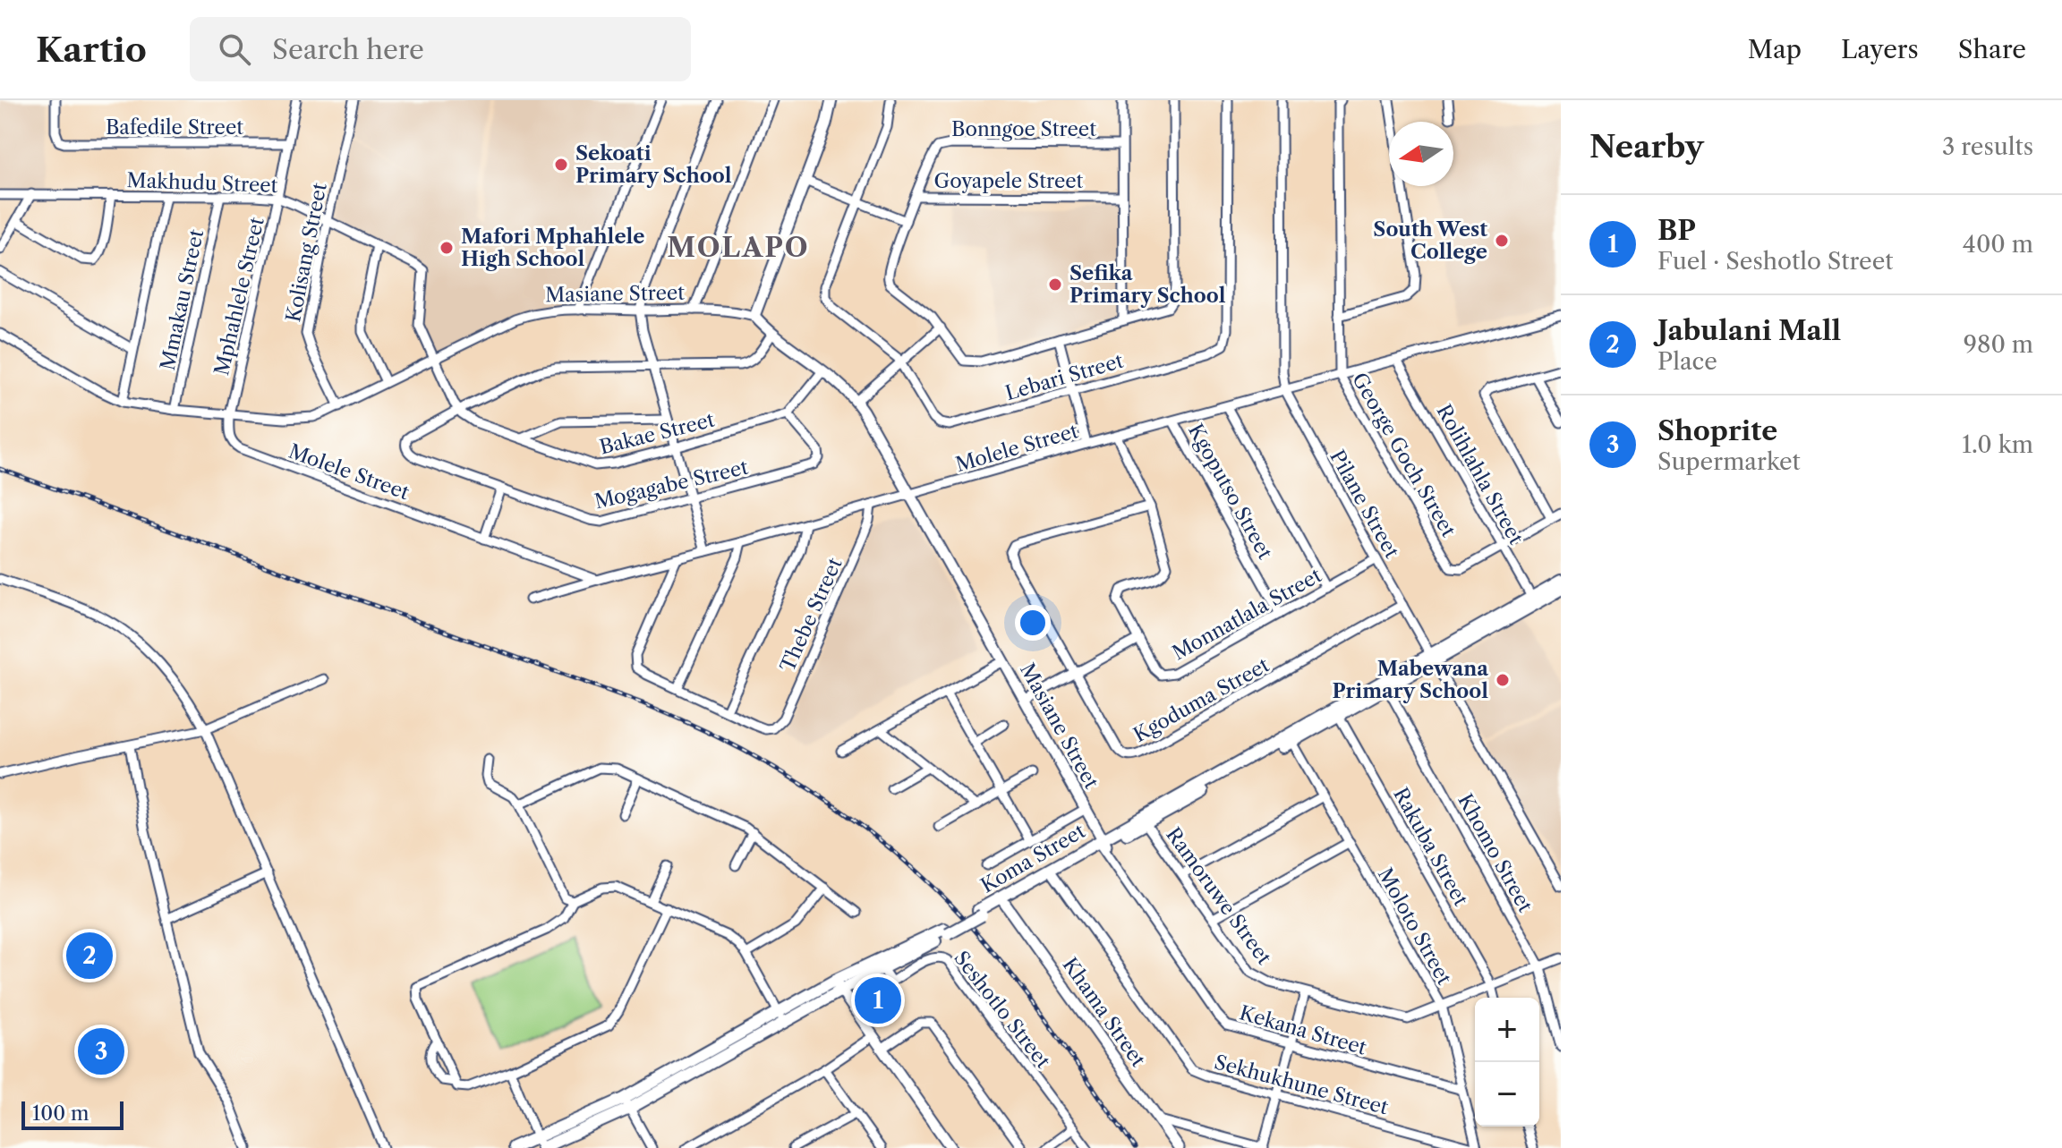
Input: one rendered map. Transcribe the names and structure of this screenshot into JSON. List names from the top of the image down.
{
  "streets": {
    "main road": ["Koma Street"],
    "street": [
      "Bafedile Street",
      "Bonngoe Street",
      "Goyapele Street",
      "Makhudu Street",
      "Kolisang Street",
      "Masiane Street",
      "Mphahlele Street",
      "Mmakau Street",
      "Lebari Street",
      "Bakae Street",
      "Molele Street",
      "George Goch Street",
      "Rolihlahla Street",
      "Mogagabe Street",
      "Kgoputso Street",
      "Pilane Street",
      "Monnatlala Street",
      "Thebe Street",
      "Kgoduma Street",
      "Rakuba Street",
      "Khomo Street",
      "Ramoruwe Street",
      "Moloto Street",
      "Seshotlo Street",
      "Khama Street",
      "Kekana Street",
      "Sekhukhune Street"
    ]
  },
  "crossings": [
    ["Bafedile Street", "Mphahlele Street"],
    ["Bonngoe Street", "Goyapele Street"],
    ["Makhudu Street", "Kolisang Street"],
    ["Makhudu Street", "Masiane Street"],
    ["Makhudu Street", "Mphahlele Street"],
    ["Makhudu Street", "Mmakau Street"],
    ["Kolisang Street", "Masiane Street"],
    ["Masiane Street", "Mphahlele Street"],
    ["Masiane Street", "Mmakau Street"],
    ["Masiane Street", "Molele Street"],
    ["Masiane Street", "Koma Street"],
    ["Masiane Street", "Kekana Street"],
    ["Mphahlele Street", "Molele Street"],
    ["Bakae Street", "Mogagabe Street"],
    ["Molele Street", "George Goch Street"],
    ["Molele Street", "Rolihlahla Street"],
    ["Molele Street", "Kgoputso Street"],
    ["Molele Street", "Pilane Street"],
    ["Molele Street", "Monnatlala Street"],
    ["Molele Street", "Thebe Street"],
    ["George Goch Street", "Rolihlahla Street"],
    ["Rolihlahla Street", "Koma Street"],
    ["Kgoputso Street", "Monnatlala Street"],
    ["Pilane Street", "Monnatlala Street"],
    ["Pilane Street", "Kgoduma Street"],
    ["Pilane Street", "Koma Street"],
    ["Monnatlala Street", "Kgoduma Street"],
    ["Rakuba Street", "Koma Street"],
    ["Rakuba Street", "Ramoruwe Street"],
    ["Khomo Street", "Koma Street"],
    ["Khomo Street", "Ramoruwe Street"],
    ["Koma Street", "Ramoruwe Street"],
    ["Koma Street", "Moloto Street"],
    ["Koma Street", "Seshotlo Street"],
    ["Koma Street", "Khama Street"],
    ["Koma Street", "Kekana Street"],
    ["Koma Street", "Sekhukhune Street"],
    ["Ramoruwe Street", "Moloto Street"],
    ["Moloto Street", "Kekana Street"],
    ["Moloto Street", "Sekhukhune Street"]
  ],
  "districts": ["MOLAPO"],
  "places": [
    "Sekoati Primary School",
    "South West College",
    "Mafori Mphahlele High School",
    "Sefika Primary School",
    "Mabewana Primary School"
  ],
  "scale_bar": "100 m",
  "north": "left",
  "page": {
    "header": "Kartio",
    "search": "Search here",
    "nav": ["Map", "Layers", "Share"],
    "heading": ["Nearby", "3 results"],
    "list": [
      {
        "mark": "1",
        "name": "BP",
        "note": "Fuel · Seshotlo Street",
        "value": "400 m"
      },
      {
        "mark": "2",
        "name": "Jabulani Mall",
        "note": "Place",
        "value": "980 m"
      },
      {
        "mark": "3",
        "name": "Shoprite",
        "note": "Supermarket",
        "value": "1.0 km"
      }
    ],
    "pins": ["2", "1", "3"],
    "map_buttons": ["+", "−"],
    "scale": "100 m"
  }
}
